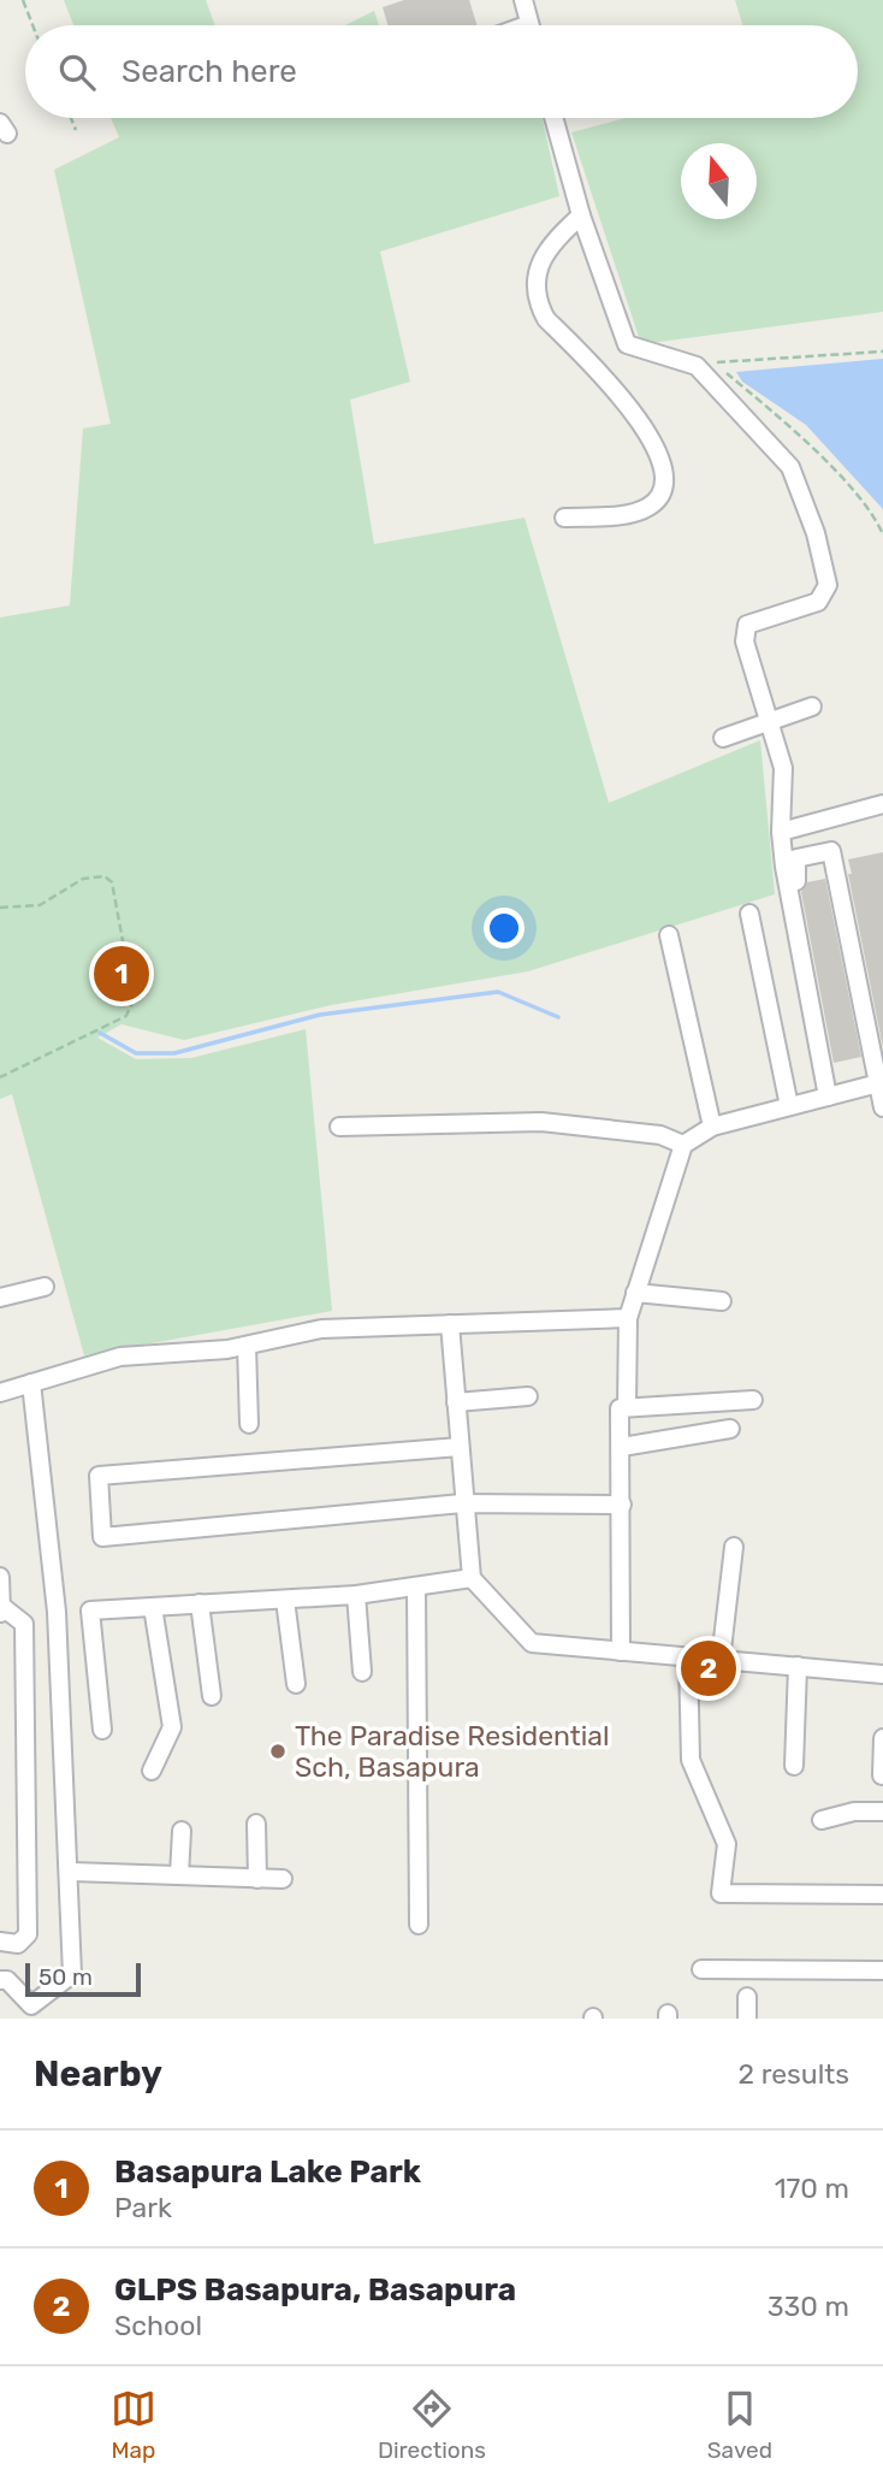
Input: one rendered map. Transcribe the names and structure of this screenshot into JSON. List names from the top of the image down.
{
  "places": ["The Paradise Residential Sch, Basapura"],
  "scale_bar": "50 m",
  "north": "top",
  "page": {
    "search": "Search here",
    "pins": ["1", "2"],
    "scale": "50 m",
    "heading": ["Nearby", "2 results"],
    "list": [
      {
        "mark": "1",
        "name": "Basapura Lake Park",
        "note": "Park",
        "value": "170 m"
      },
      {
        "mark": "2",
        "name": "GLPS Basapura, Basapura",
        "note": "School",
        "value": "330 m"
      }
    ],
    "nav": ["Map", "Directions", "Saved"]
  }
}
